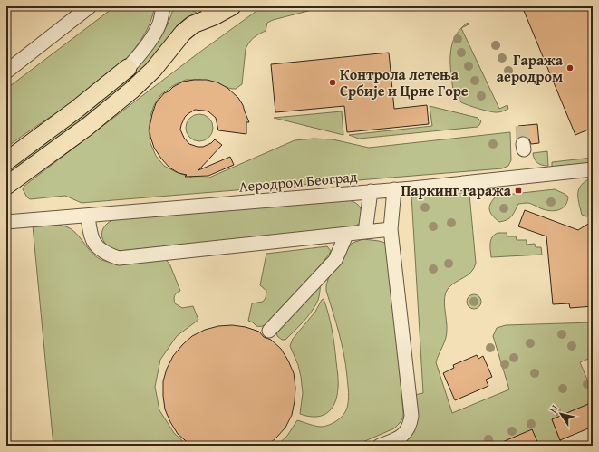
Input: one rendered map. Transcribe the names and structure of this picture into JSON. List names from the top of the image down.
{
  "streets": {
    "street": ["Аеродром Београд"]
  },
  "places": {
    "other": ["Гаража аеродром", "Контрола летења Србије и Црне Горе"],
    "transit": ["Паркинг гаража"]
  },
  "north": "top left"
}
